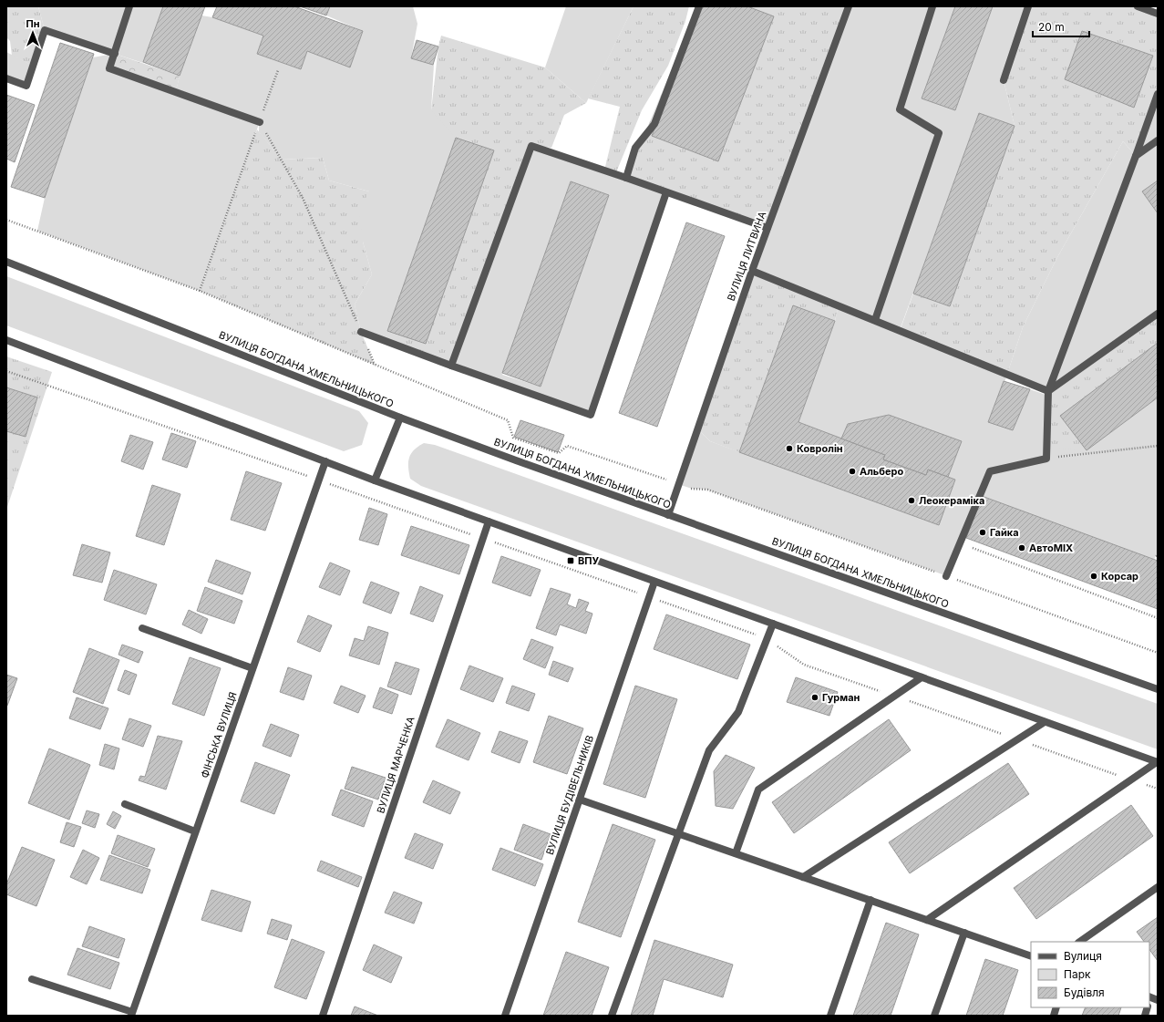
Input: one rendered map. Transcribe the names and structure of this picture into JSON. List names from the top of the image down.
{
  "streets": {
    "street": [
      "ВУЛИЦЯ ЛИТВИНА",
      "ВУЛИЦЯ БОГДАНА ХМЕЛЬНИЦЬКОГО",
      "ФІНСЬКА ВУЛИЦЯ",
      "ВУЛИЦЯ МАРЧЕНКА",
      "ВУЛИЦЯ БУДІВЕЛЬНИКІВ"
    ]
  },
  "crossings": [
    ["ВУЛИЦЯ ЛИТВИНА", "ВУЛИЦЯ БОГДАНА ХМЕЛЬНИЦЬКОГО"]
  ],
  "places": {
    "other": [
      "Ковролін",
      "Альберо",
      "Леокераміка",
      "Гайка",
      "АвтоMIX",
      "Корсар",
      "Гурман"
    ],
    "transit": ["ВПУ"]
  },
  "legend": ["Вулиця", "Парк", "Будівля"],
  "scale_bar": "20 m",
  "north": "top"
}
